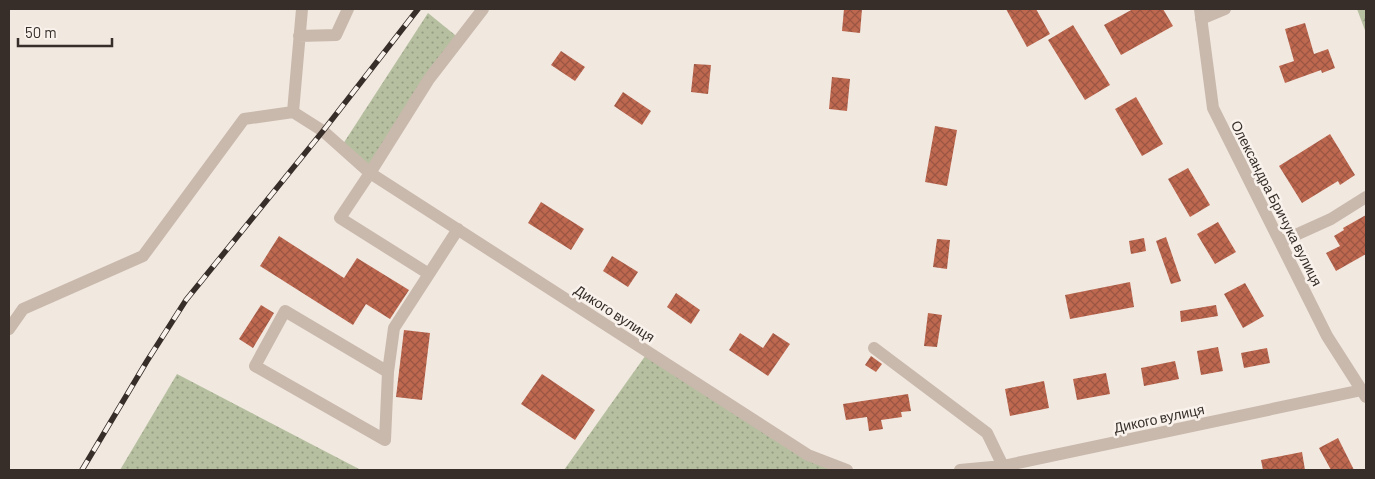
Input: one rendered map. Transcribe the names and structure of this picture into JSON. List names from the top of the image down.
{
  "streets": {
    "street": ["Олександра Бричука вулиця", "Дикого вулиця"]
  },
  "crossings": [
    ["Олександра Бричука вулиця", "Дикого вулиця"]
  ],
  "scale_bar": "50 m"
}
